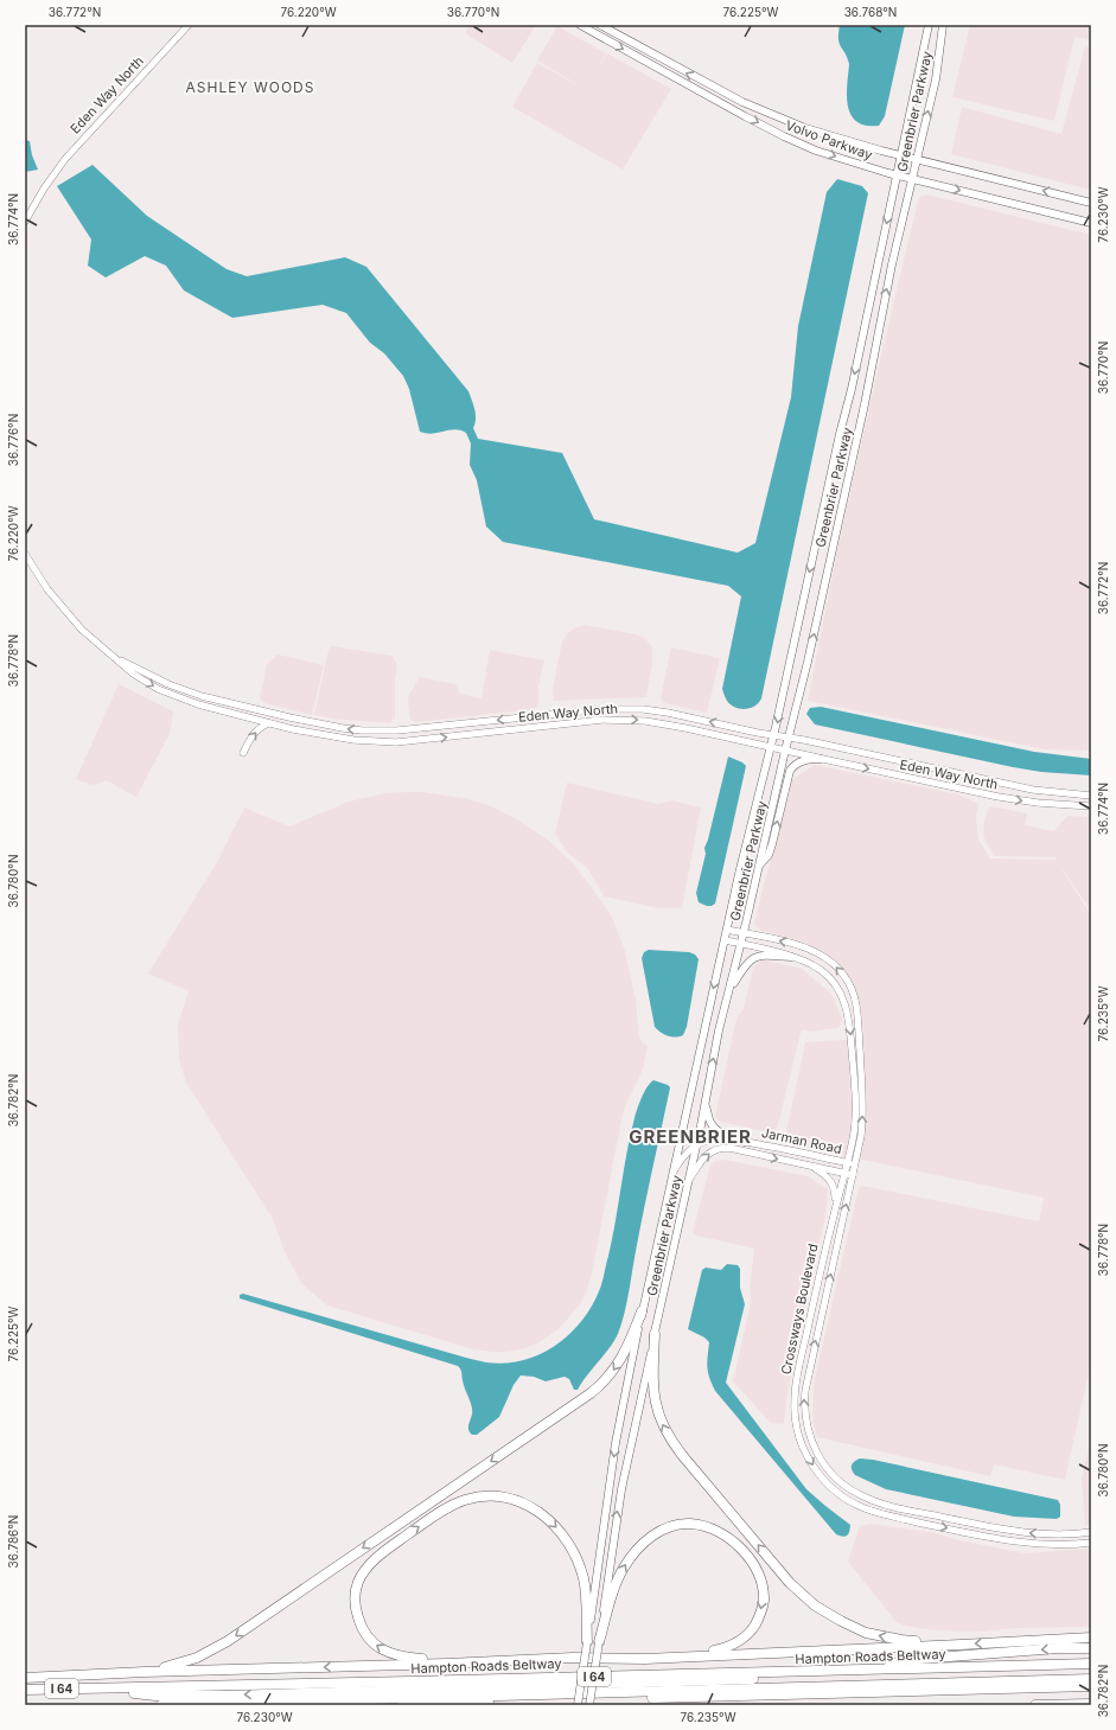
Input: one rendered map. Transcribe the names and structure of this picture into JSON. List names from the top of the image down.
{
  "streets": {
    "highway": ["Hampton Roads Beltway", "I 64"],
    "main road": ["Greenbrier Parkway", "Volvo Parkway"],
    "street": ["Eden Way North", "Jarman Road", "Crossways Boulevard"]
  },
  "crossings": [
    ["Eden Way North", "Greenbrier Parkway"],
    ["Greenbrier Parkway", "Volvo Parkway"],
    ["Greenbrier Parkway", "Jarman Road"],
    ["Greenbrier Parkway", "Crossways Boulevard"],
    ["Jarman Road", "Crossways Boulevard"]
  ],
  "districts": ["ASHLEY WOODS", "GREENBRIER"],
  "coordinates": [
    "36.772°N",
    "76.220°W",
    "36.770°N",
    "76.225°W",
    "36.768°N",
    "76.230°W",
    "36.774°N",
    "36.776°N",
    "36.778°N",
    "36.780°N",
    "76.235°W",
    "36.782°N",
    "36.786°N"
  ]
}
